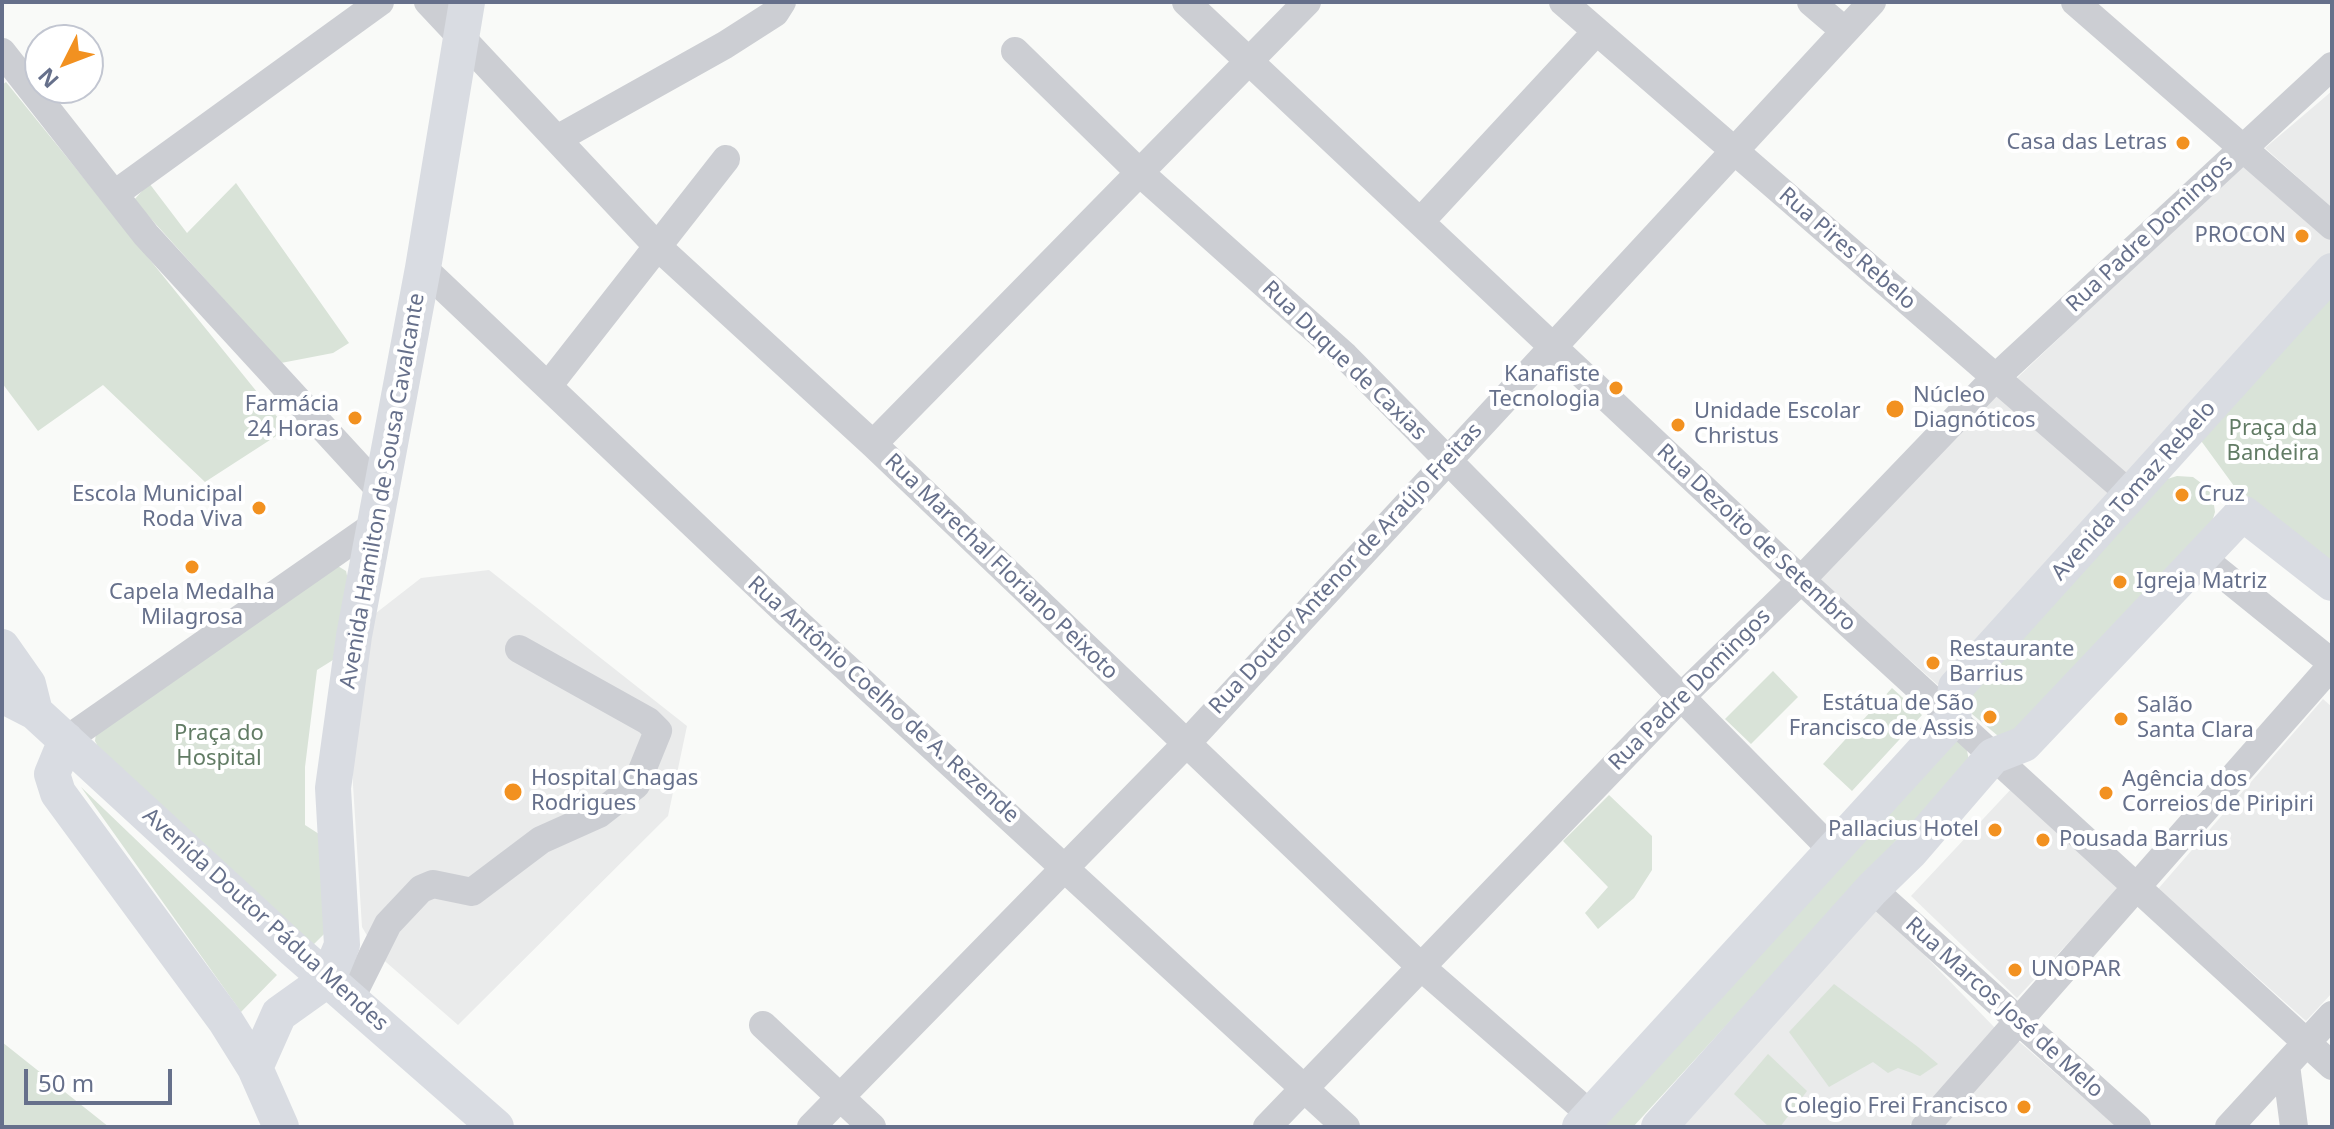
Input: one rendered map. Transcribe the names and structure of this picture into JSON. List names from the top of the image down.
{
  "streets": {
    "main road": ["Avenida Hamilton de Sousa Cavalcante", "Avenida Tomaz Rebelo", "Avenida Doutor Pádua Mendes"],
    "street": [
      "Rua Padre Domingos",
      "Rua Pires Rebelo",
      "Rua Duque de Caxias",
      "Rua Dezoito de Setembro",
      "Rua Marechal Floriano Peixoto",
      "Rua Doutor Antenor de Araújo Freitas",
      "Rua Antônio Coelho de A. Rezende",
      "Rua Marcos José de Melo"
    ]
  },
  "crossings": [
    ["Rua Padre Domingos", "Rua Pires Rebelo"],
    ["Rua Padre Domingos", "Rua Duque de Caxias"],
    ["Rua Padre Domingos", "Rua Dezoito de Setembro"],
    ["Rua Padre Domingos", "Rua Marechal Floriano Peixoto"],
    ["Rua Padre Domingos", "Rua Antônio Coelho de A. Rezende"],
    ["Rua Pires Rebelo", "Avenida Tomaz Rebelo"],
    ["Rua Pires Rebelo", "Rua Doutor Antenor de Araújo Freitas"],
    ["Rua Duque de Caxias", "Rua Doutor Antenor de Araújo Freitas"],
    ["Avenida Hamilton de Sousa Cavalcante", "Rua Marechal Floriano Peixoto"],
    ["Avenida Hamilton de Sousa Cavalcante", "Rua Antônio Coelho de A. Rezende"],
    ["Avenida Hamilton de Sousa Cavalcante", "Avenida Doutor Pádua Mendes"],
    ["Avenida Tomaz Rebelo", "Rua Dezoito de Setembro"],
    ["Rua Dezoito de Setembro", "Rua Doutor Antenor de Araújo Freitas"],
    ["Rua Marechal Floriano Peixoto", "Rua Doutor Antenor de Araújo Freitas"],
    ["Rua Doutor Antenor de Araújo Freitas", "Rua Antônio Coelho de A. Rezende"]
  ],
  "parks": ["Praça da Bandeira", "Praça do Hospital"],
  "places": [
    "Casa das Letras",
    "PROCON",
    "Kanafiste Tecnologia",
    "Núcleo Diagnóticos",
    "Farmácia 24 Horas",
    "Unidade Escolar Christus",
    "Cruz",
    "Escola Municipal Roda Viva",
    "Capela Medalha Milagrosa",
    "Igreja Matriz",
    "Restaurante Barrius",
    "Estátua de São Francisco de Assis",
    "Salão Santa Clara",
    "Hospital Chagas Rodrigues",
    "Agência dos Correios de Piripiri",
    "Pallacius Hotel",
    "Pousada Barrius",
    "UNOPAR",
    "Colegio Frei Francisco"
  ],
  "scale_bar": "50 m",
  "north": "bottom left"
}
